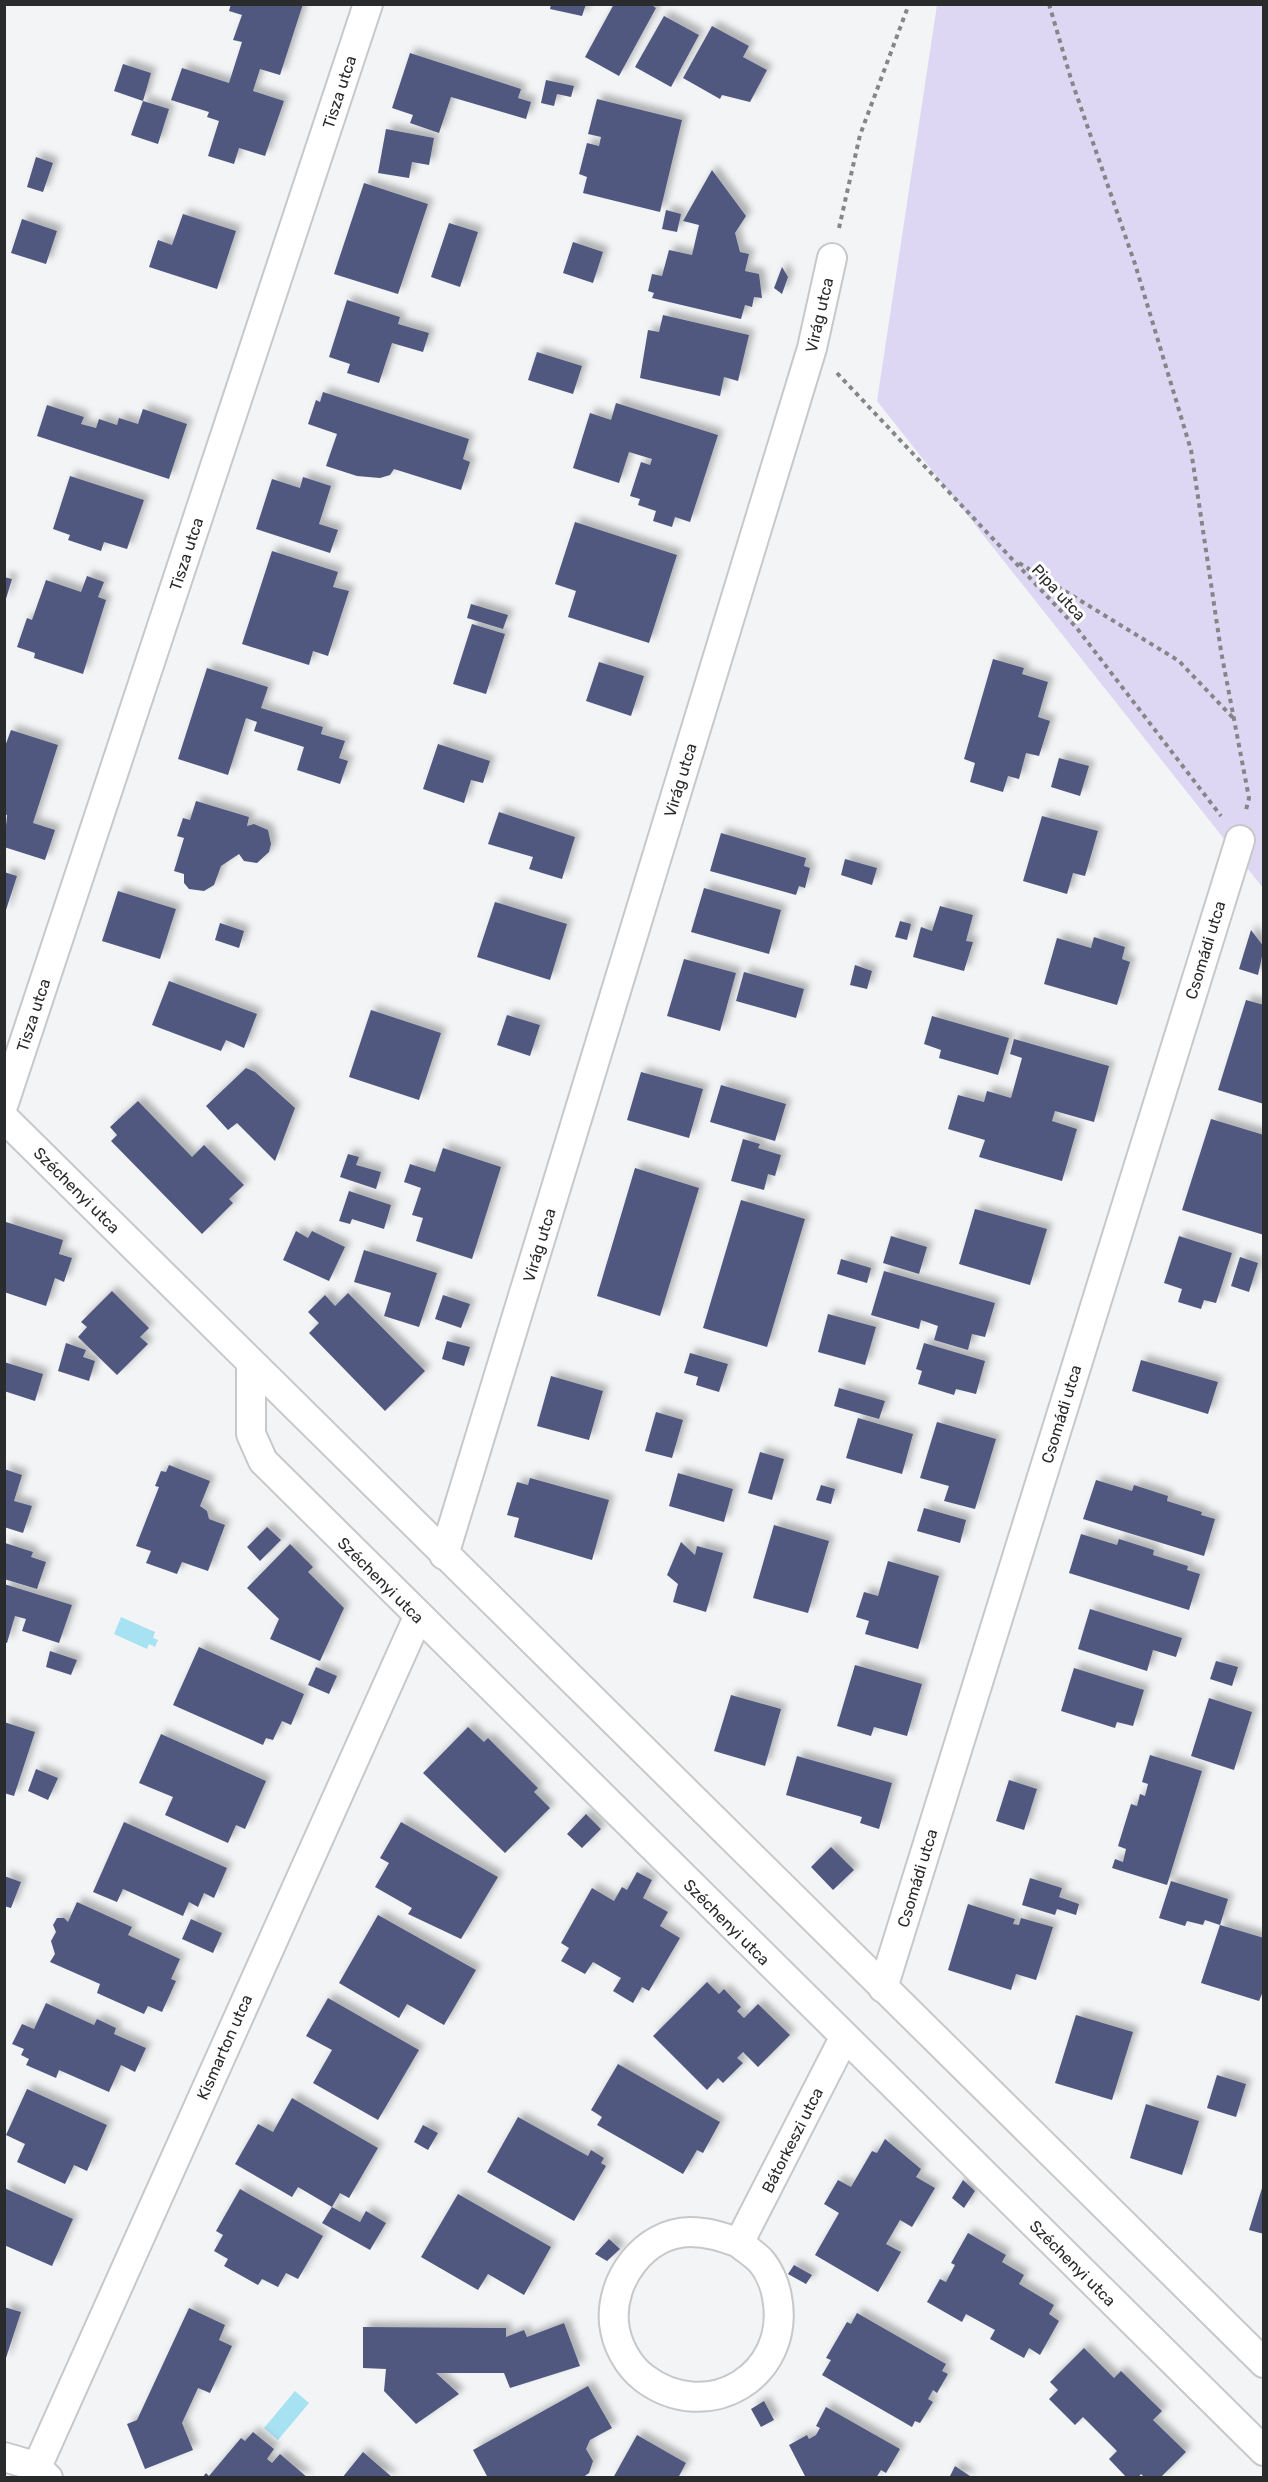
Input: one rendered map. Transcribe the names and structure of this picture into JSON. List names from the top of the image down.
{
  "streets": {
    "street": [
      "Tisza utca",
      "Virág utca",
      "Csomádi utca",
      "Széchenyi utca",
      "Kismarton utca",
      "Bátorkeszi utca"
    ],
    "path": ["Pipa utca"]
  },
  "crossings": [
    ["Virág utca", "Pipa utca"],
    ["Virág utca", "Széchenyi utca"],
    ["Pipa utca", "Csomádi utca"],
    ["Csomádi utca", "Széchenyi utca"],
    ["Széchenyi utca", "Kismarton utca"],
    ["Széchenyi utca", "Bátorkeszi utca"]
  ]
}
